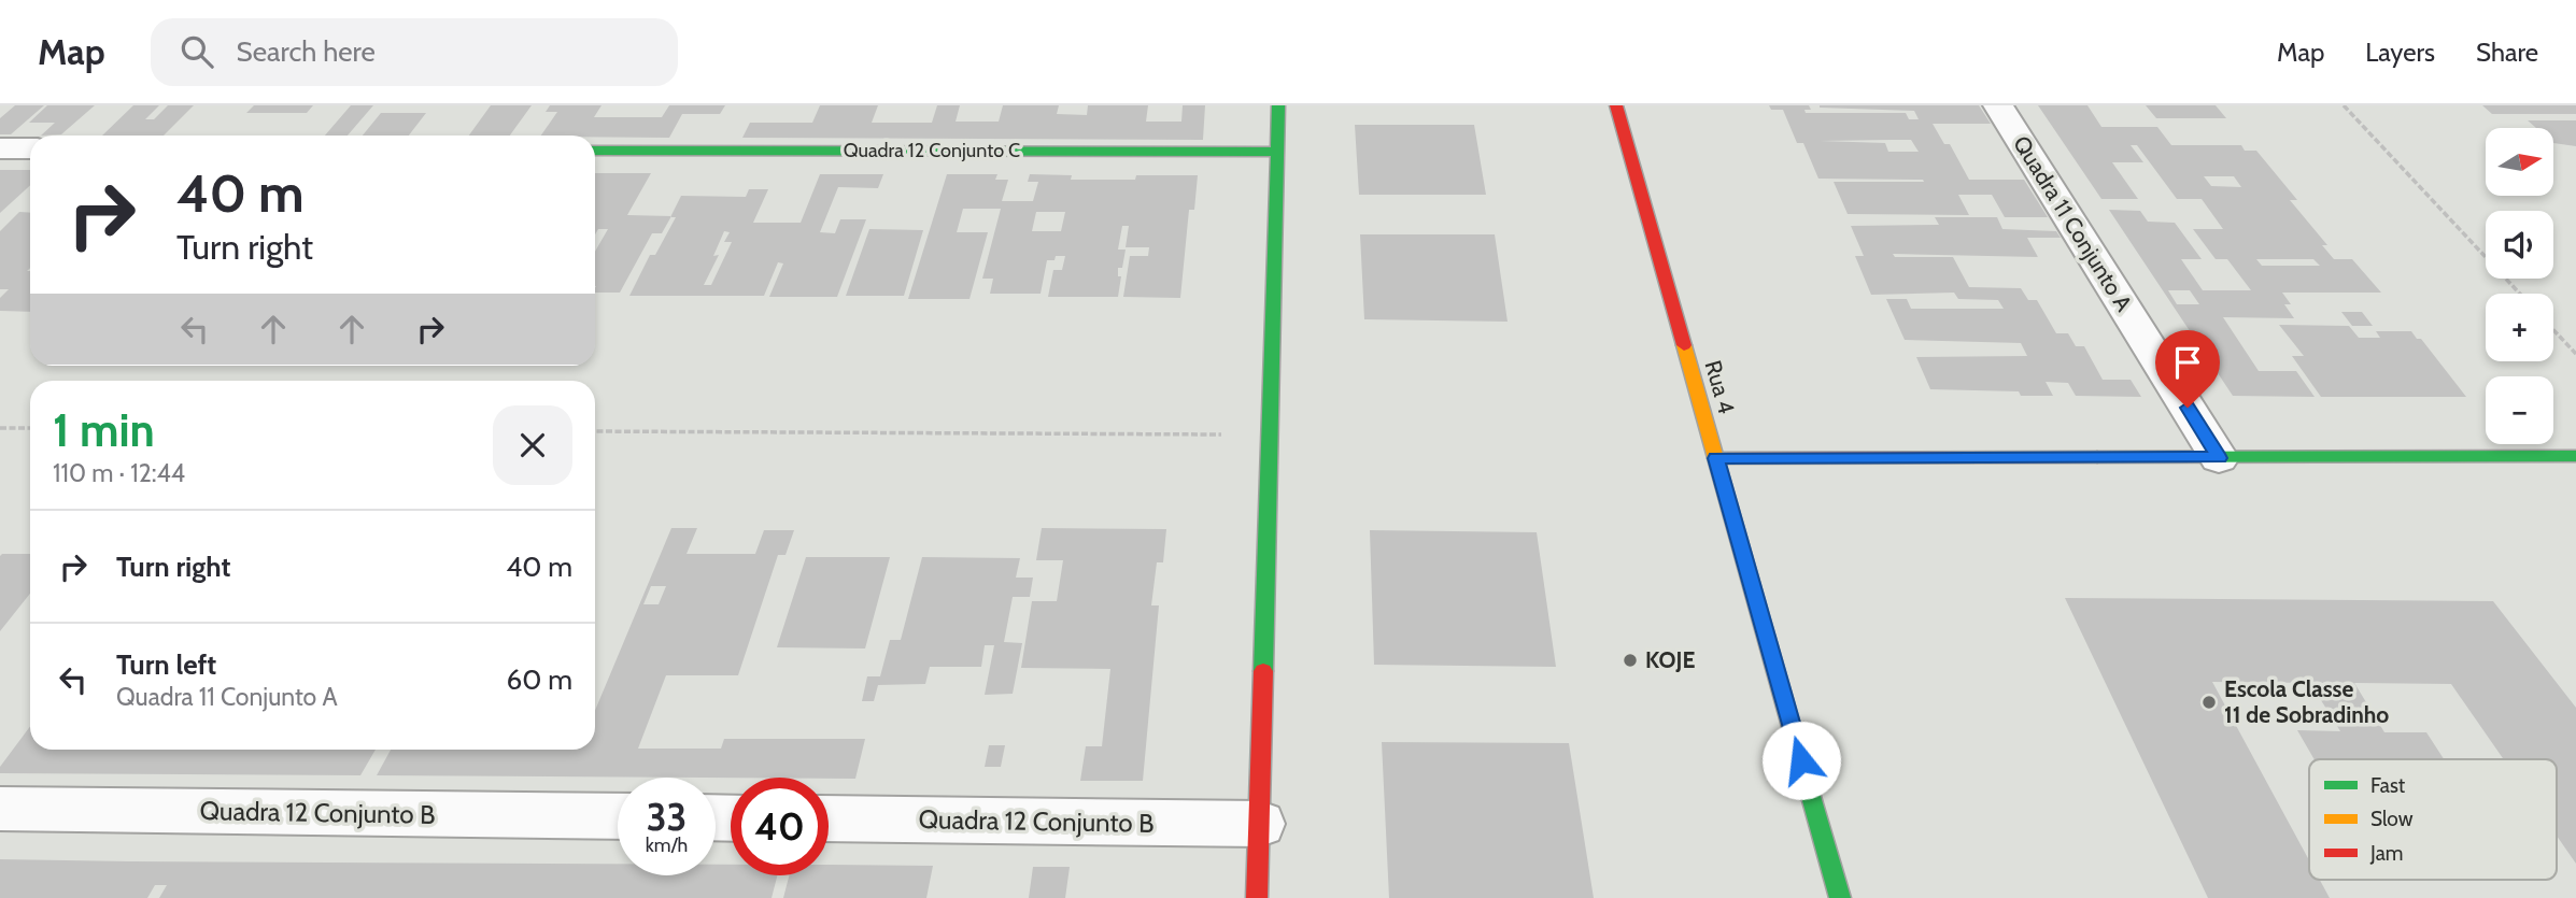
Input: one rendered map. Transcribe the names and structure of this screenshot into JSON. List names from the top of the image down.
{
  "streets": {
    "street": [
      "Quadra 12 Conjunto C",
      "Quadra 11 Conjunto A",
      "Rua 4",
      "Quadra 12 Conjunto B"
    ]
  },
  "places": ["KOJE", "Escola Classe 11 de Sobradinho"],
  "legend": ["Fast", "Slow", "Jam"],
  "north": "right",
  "page": {
    "header": "Map",
    "search": "Search here",
    "nav": ["Map", "Layers", "Share"],
    "map_buttons": ["+", "−"],
    "turn": ["40 m", "Turn right"],
    "heading": ["1 min", "110 m · 12:44"],
    "list": [
      {
        "name": "Turn right",
        "value": "40 m"
      },
      {
        "name": "Turn left",
        "note": "Quadra 11 Conjunto A",
        "value": "60 m"
      }
    ],
    "speed": "33 km/h",
    "limit": "40"
  }
}
